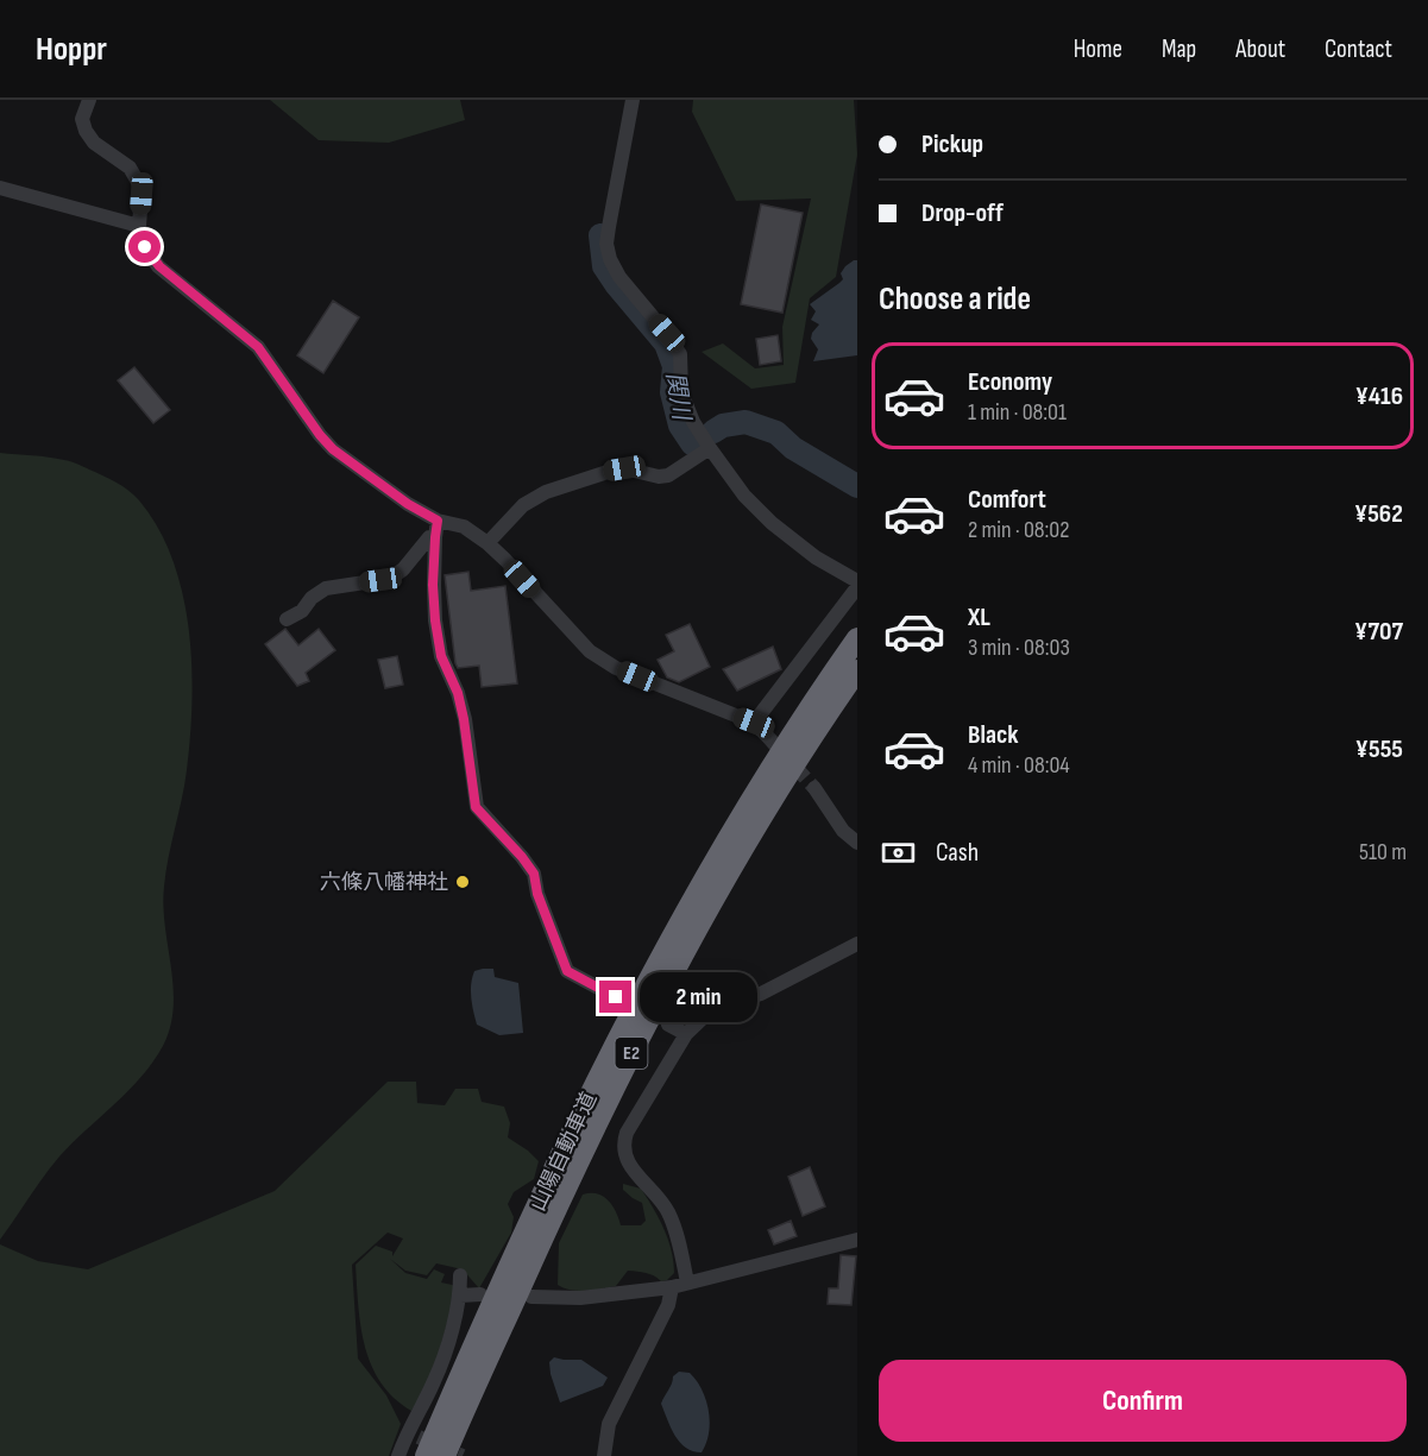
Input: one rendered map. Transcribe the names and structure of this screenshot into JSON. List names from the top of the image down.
{
  "streets": {
    "highway": ["E2", "山陽自動車道"]
  },
  "water": ["関川"],
  "places": ["六條八幡神社"],
  "page": {
    "header": "Hoppr",
    "nav": [
      "Home",
      "Map",
      "About",
      "Contact"
    ],
    "banner": ["Pickup", "Drop-off"],
    "heading": "Choose a ride",
    "list": [
      {
        "name": "Economy",
        "note": "1 min · 08:01",
        "value": "¥416"
      },
      {
        "name": "Comfort",
        "note": "2 min · 08:02",
        "value": "¥562"
      },
      {
        "name": "XL",
        "note": "3 min · 08:03",
        "value": "¥707"
      },
      {
        "name": "Black",
        "note": "4 min · 08:04",
        "value": "¥555"
      }
    ],
    "pay": ["Cash", "510 m"],
    "bubble": "2 min",
    "buttons": "Confirm"
  }
}
